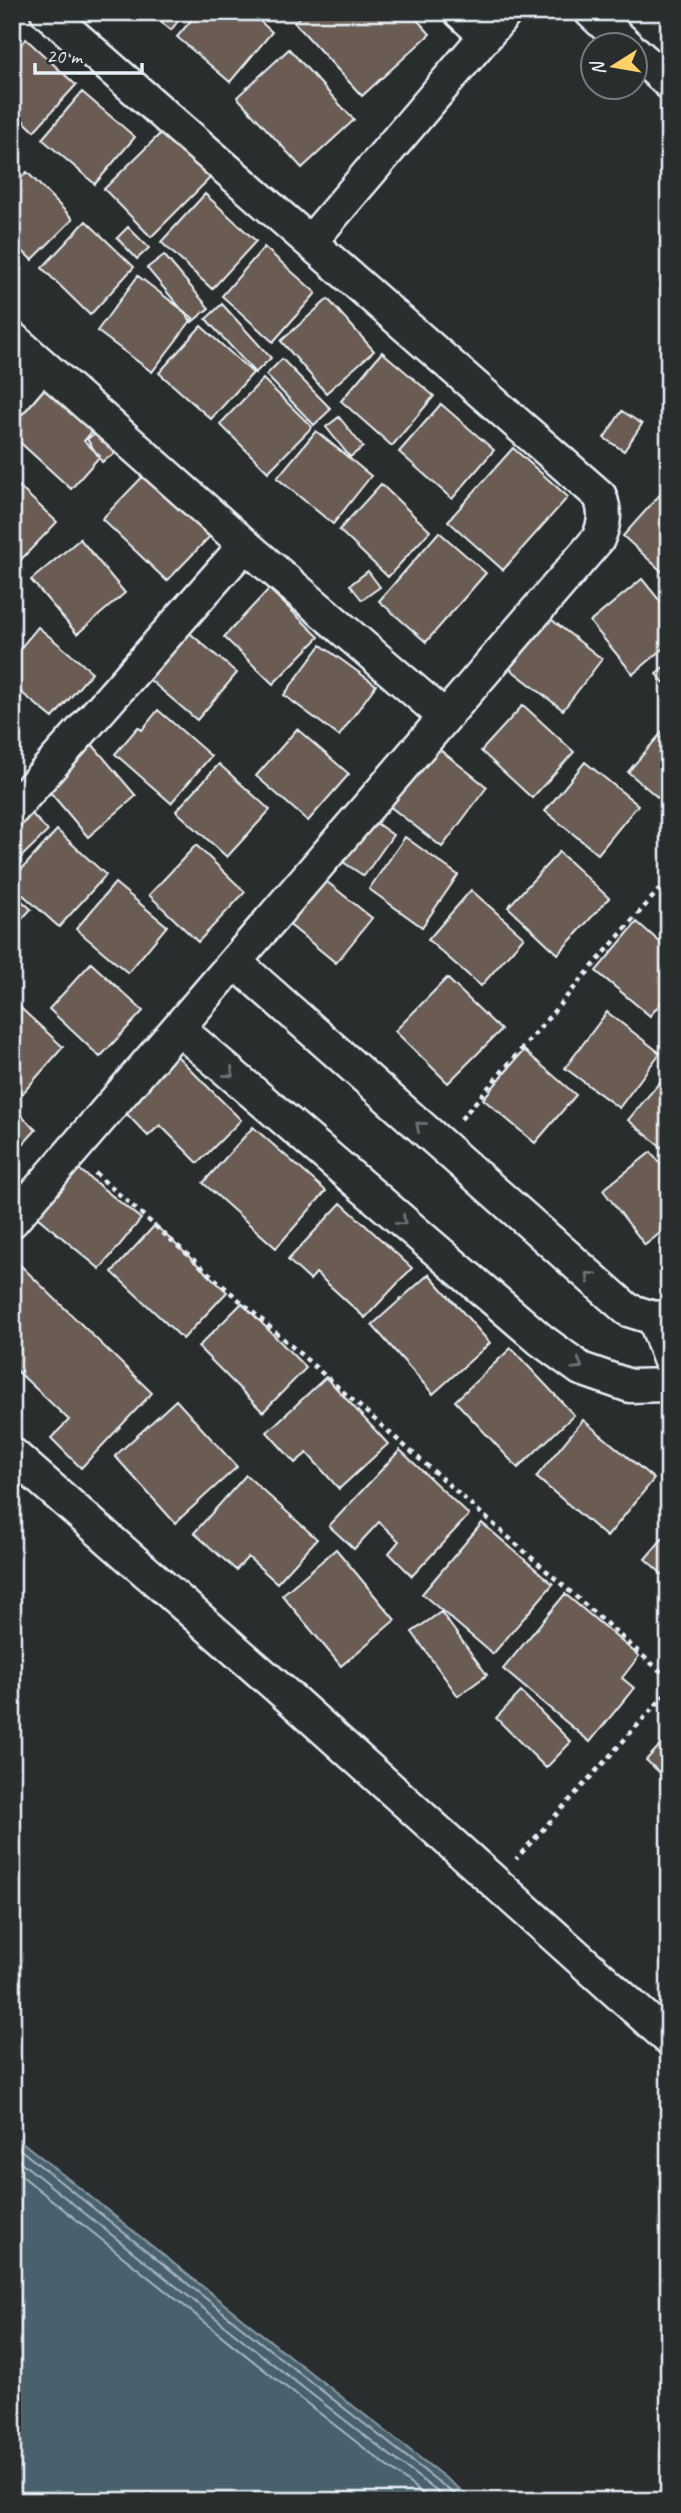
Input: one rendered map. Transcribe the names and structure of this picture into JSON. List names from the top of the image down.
{
  "scale_bar": "20 m",
  "north": "left"
}
